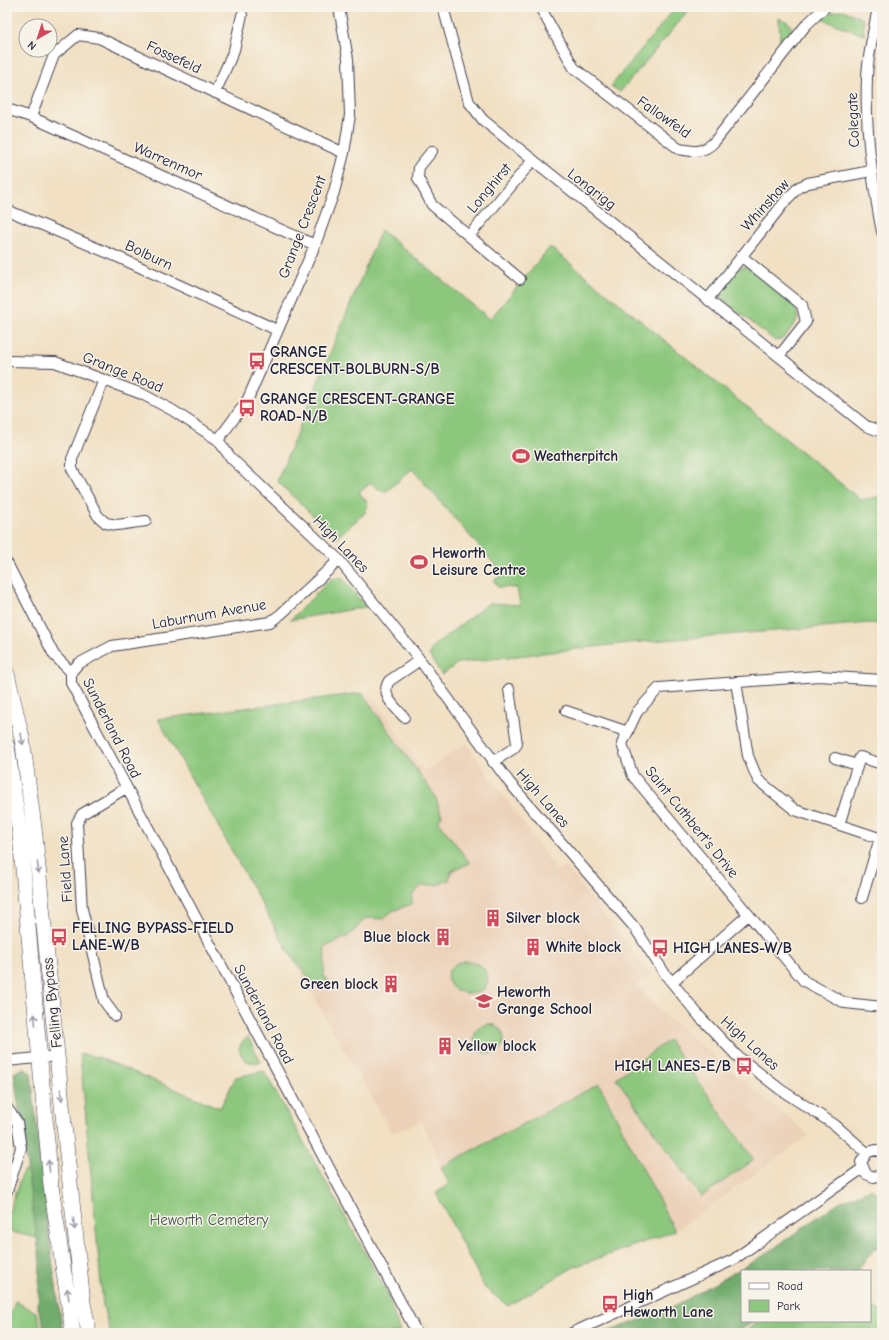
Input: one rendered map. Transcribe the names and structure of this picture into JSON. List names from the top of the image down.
{
  "streets": {
    "highway": ["Felling Bypass"],
    "street": [
      "Fossefeld",
      "Fallowfeld",
      "Colegate",
      "Warrenmor",
      "Longhirst",
      "Longrigg",
      "Whinshaw",
      "Grange Crescent",
      "Bolburn",
      "Grange Road",
      "High Lanes",
      "Laburnum Avenue",
      "Sunderland Road",
      "Saint Cuthbert's Drive",
      "Field Lane"
    ]
  },
  "crossings": [
    ["Fossefeld", "Warrenmor"],
    ["Fossefeld", "Grange Crescent"],
    ["Colegate", "Whinshaw"],
    ["Warrenmor", "Grange Crescent"],
    ["Longhirst", "Longrigg"],
    ["Longrigg", "Whinshaw"],
    ["Grange Crescent", "Bolburn"],
    ["Grange Crescent", "Grange Road"],
    ["Grange Crescent", "High Lanes"],
    ["Grange Road", "High Lanes"],
    ["High Lanes", "Laburnum Avenue"],
    ["Laburnum Avenue", "Sunderland Road"],
    ["Sunderland Road", "Field Lane"]
  ],
  "parks": ["Heworth Cemetery"],
  "places": {
    "bus stop": [
      "GRANGE CRESCENT-BOLBURN-S/B",
      "GRANGE CRESCENT-GRANGE ROAD-N/B",
      "FELLING BYPASS-FIELD LANE-W/B",
      "HIGH LANES-W/B",
      "HIGH LANES-E/B",
      "High Heworth Lane"
    ],
    "sports": ["Weatherpitch", "Heworth Leisure Centre"],
    "building": [
      "Silver block",
      "Blue block",
      "White block",
      "Green block",
      "Yellow block"
    ],
    "school or university": ["Heworth Grange School"]
  },
  "legend": ["Road", "Park"],
  "north": "bottom left"
}
